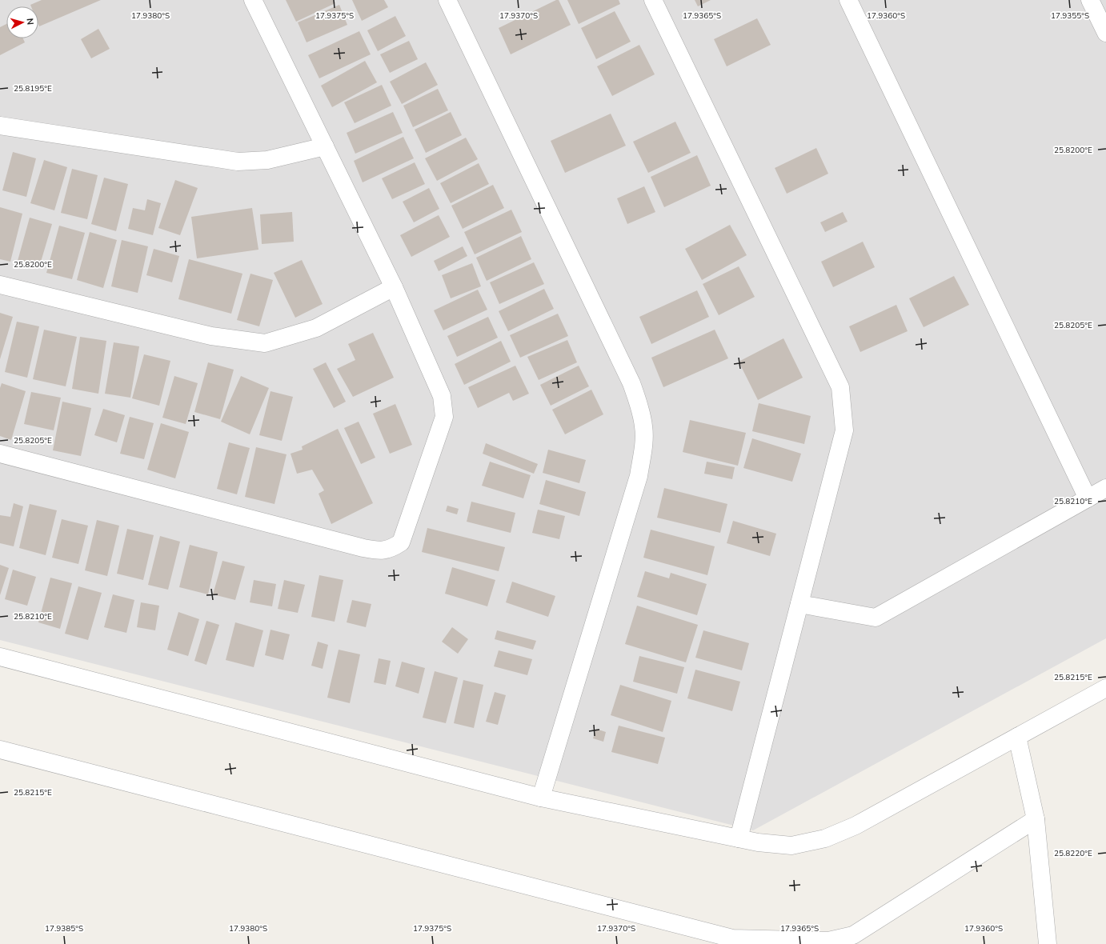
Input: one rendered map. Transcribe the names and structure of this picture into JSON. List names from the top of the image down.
{
  "north": "right",
  "coordinates": [
    "17.9380°S",
    "17.9375°S",
    "17.9370°S",
    "17.9365°S",
    "17.9360°S",
    "17.9355°S",
    "25.8195°E",
    "25.8200°E",
    "25.8205°E",
    "25.8210°E",
    "25.8215°E",
    "25.8220°E",
    "17.9385°S"
  ]
}
